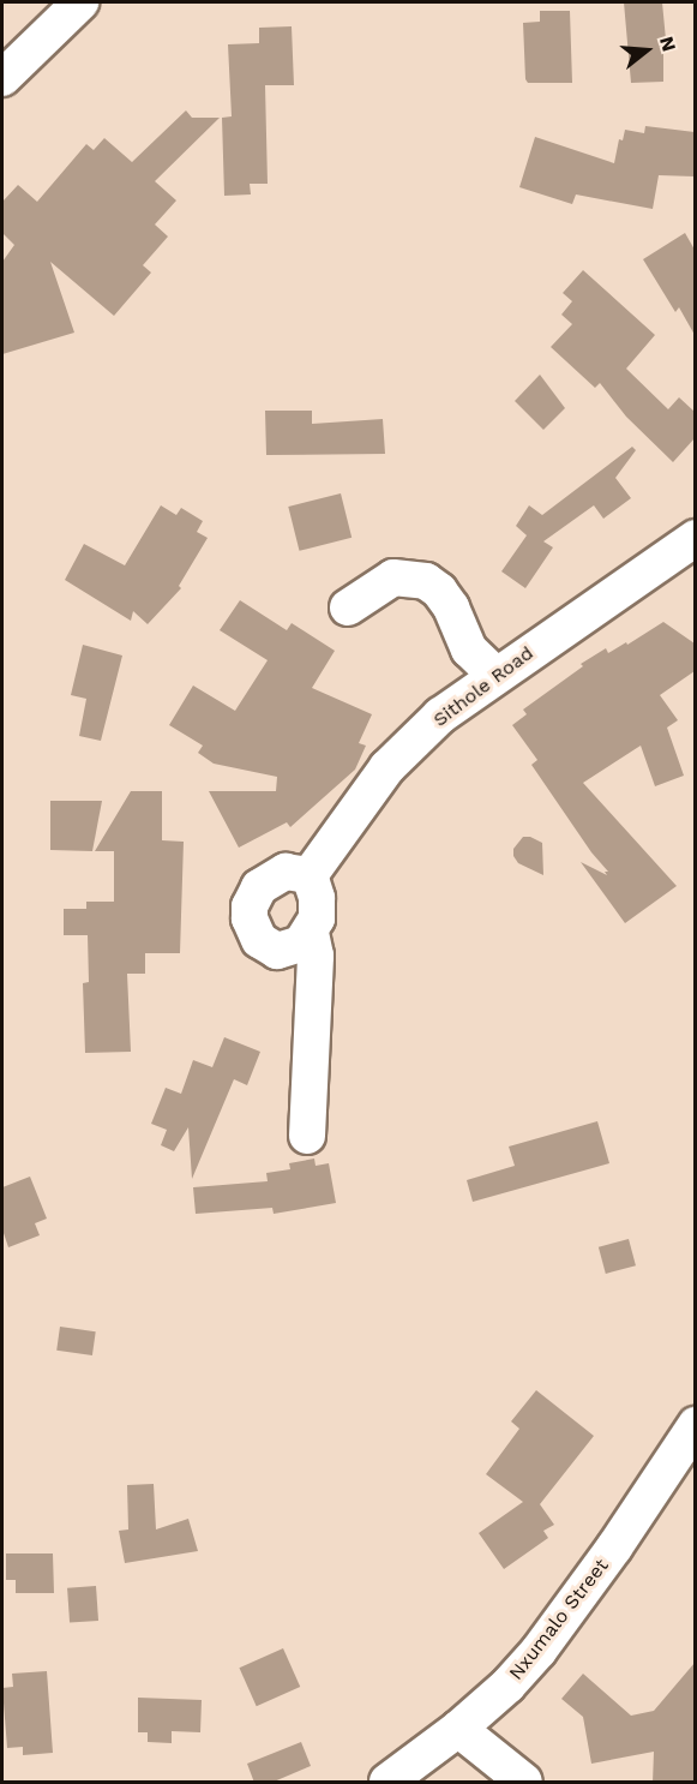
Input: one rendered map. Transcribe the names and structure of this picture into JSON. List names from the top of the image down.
{
  "streets": {
    "street": ["Sithole Road", "Nxumalo Street"]
  },
  "north": "right"
}
